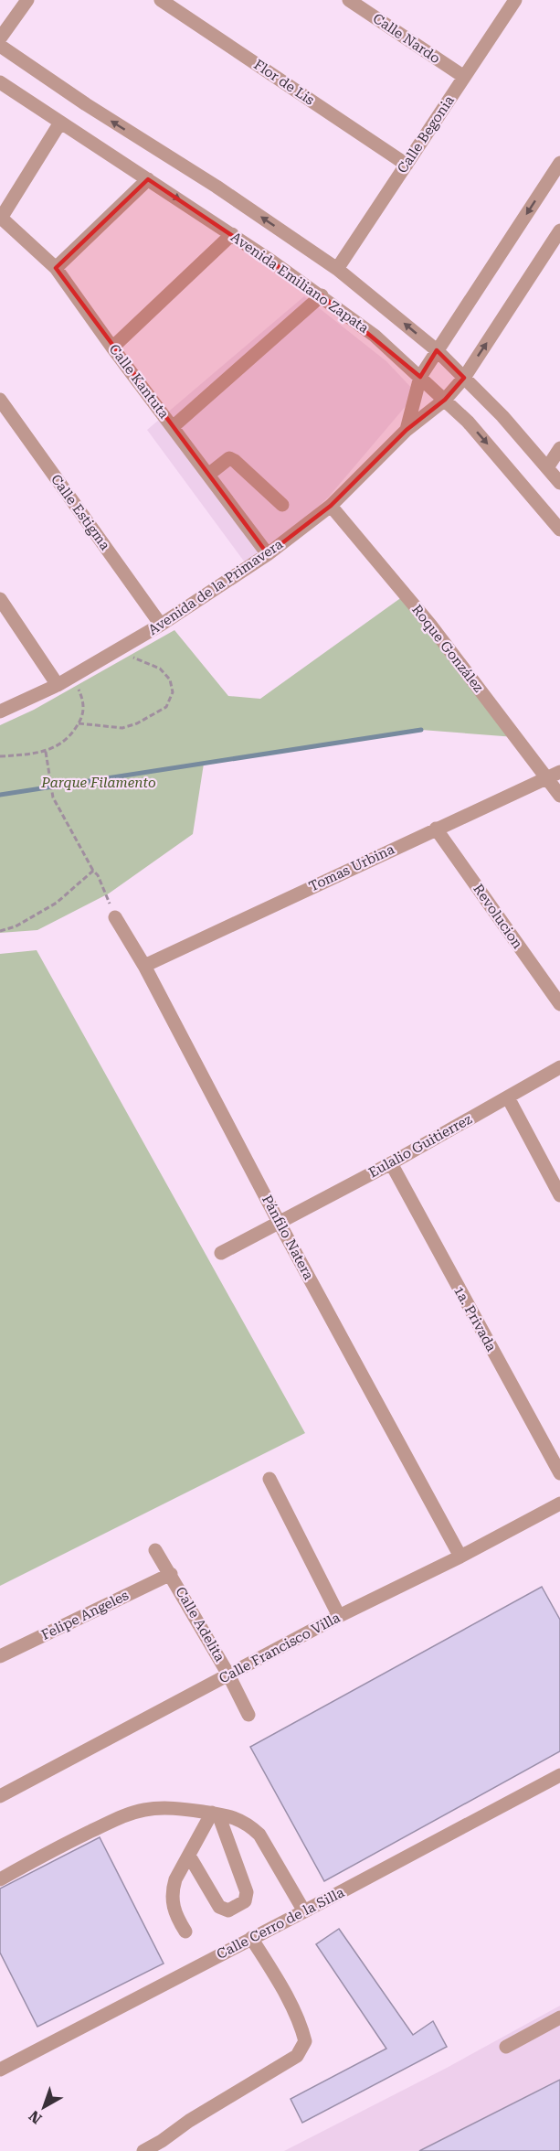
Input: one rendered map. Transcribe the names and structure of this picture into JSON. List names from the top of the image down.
{
  "streets": {
    "street": [
      "Calle Nardo",
      "Flor de Lis",
      "Calle Begonia",
      "Avenida Emiliano Zapata",
      "Calle Kantuta",
      "Calle Estigma",
      "Avenida de la Primavera",
      "Roque González",
      "Tomas Urbina",
      "Revolucion",
      "Eulalio Guitierrez",
      "Pánfilo Natera",
      "1a. Privada",
      "Felipe Angeles",
      "Calle Adelita",
      "Calle Francisco Villa",
      "Calle Cerro de la Silla"
    ]
  },
  "crossings": [
    ["Calle Nardo", "Calle Begonia"],
    ["Flor de Lis", "Calle Begonia"],
    ["Calle Begonia", "Avenida Emiliano Zapata"],
    ["Avenida Emiliano Zapata", "Avenida de la Primavera"],
    ["Calle Kantuta", "Avenida de la Primavera"],
    ["Calle Estigma", "Avenida de la Primavera"],
    ["Avenida de la Primavera", "Roque González"],
    ["Roque González", "Tomas Urbina"],
    ["Tomas Urbina", "Revolucion"],
    ["Tomas Urbina", "Pánfilo Natera"],
    ["Eulalio Guitierrez", "Pánfilo Natera"],
    ["Eulalio Guitierrez", "1a. Privada"],
    ["Pánfilo Natera", "Calle Francisco Villa"],
    ["Felipe Angeles", "Calle Adelita"],
    ["Calle Adelita", "Calle Francisco Villa"]
  ],
  "parks": ["Parque Filamento"],
  "north": "bottom left"
}
